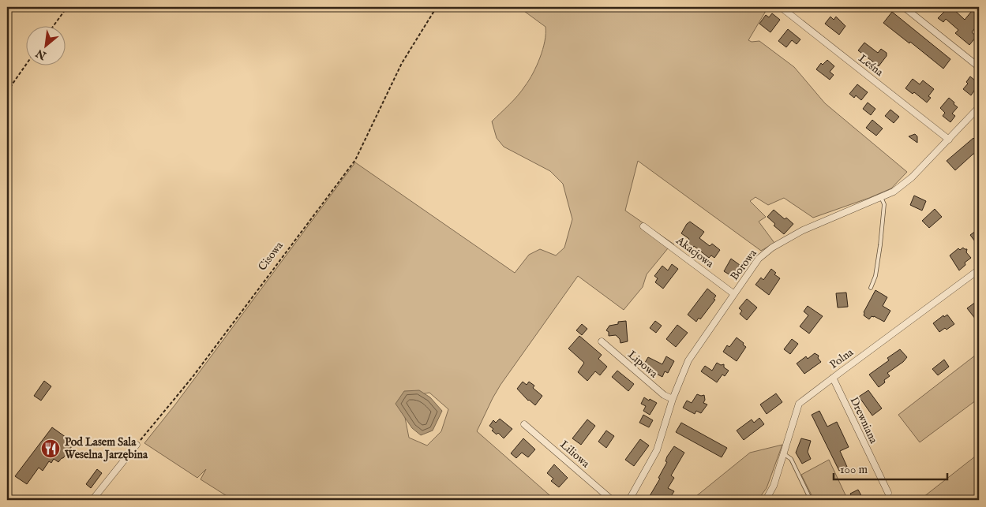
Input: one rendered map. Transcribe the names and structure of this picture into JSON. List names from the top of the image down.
{
  "streets": {
    "street": [
      "Leśna",
      "Akacjowa",
      "Borowa",
      "Polna",
      "Lipowa",
      "Drewniana",
      "Liliowa"
    ],
    "path": ["Cisowa"]
  },
  "crossings": [
    ["Leśna", "Borowa"],
    ["Akacjowa", "Borowa"],
    ["Borowa", "Lipowa"],
    ["Polna", "Drewniana"]
  ],
  "places": {
    "restaurant": ["Pod Lasem Sala Weselna Jarzębina"]
  },
  "scale_bar": "100 m",
  "north": "bottom left"
}
